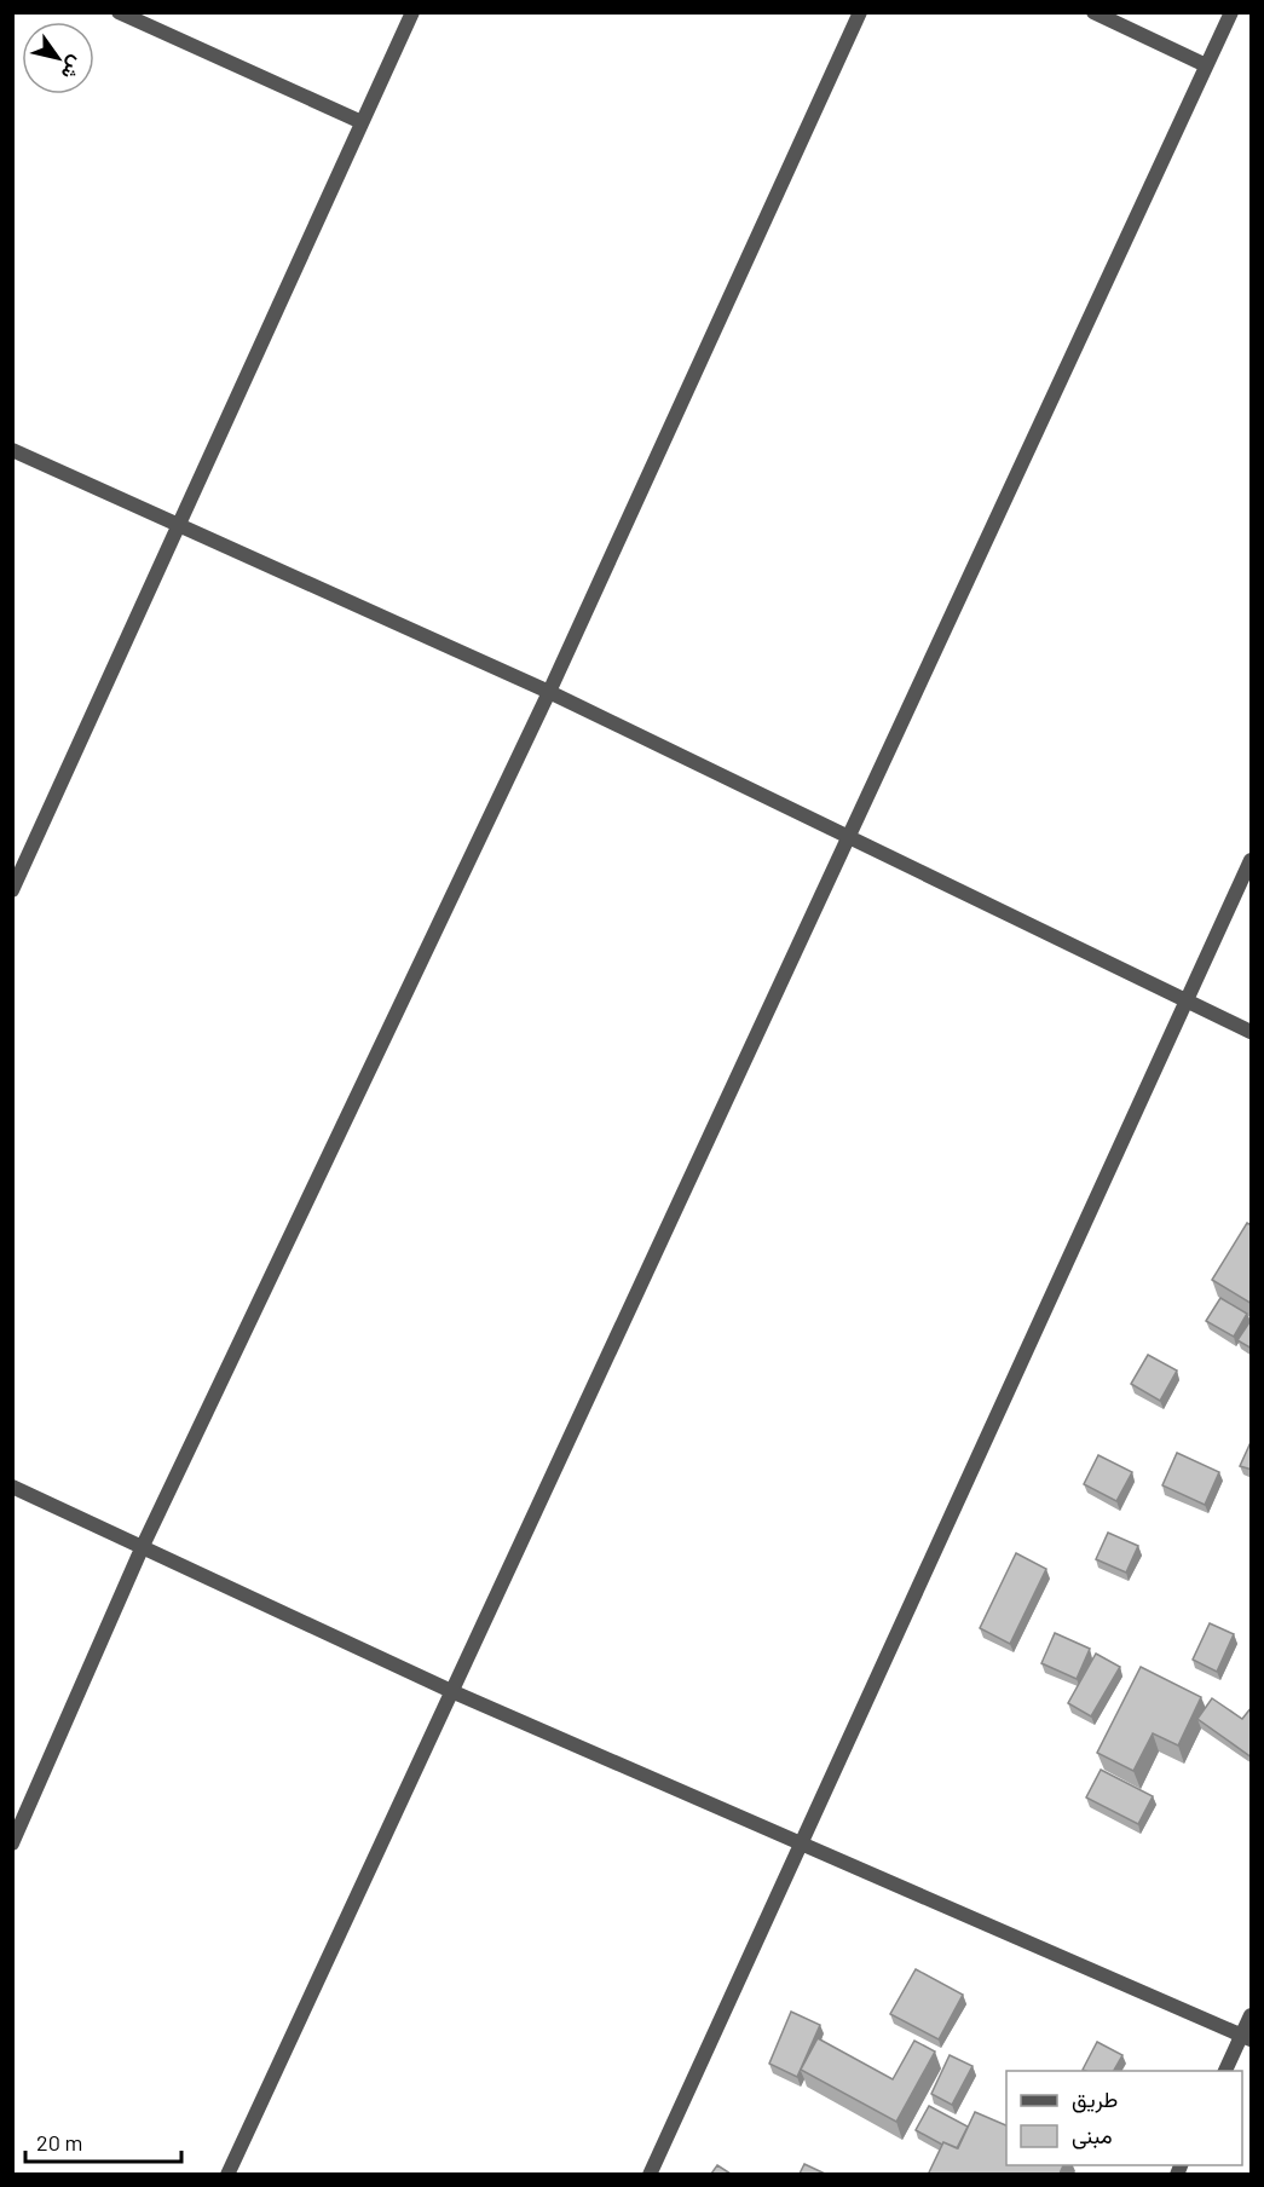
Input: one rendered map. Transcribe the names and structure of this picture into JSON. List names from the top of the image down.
{
  "legend": ["طريق", "مبنى"],
  "scale_bar": "20 m",
  "north": "bottom right"
}
